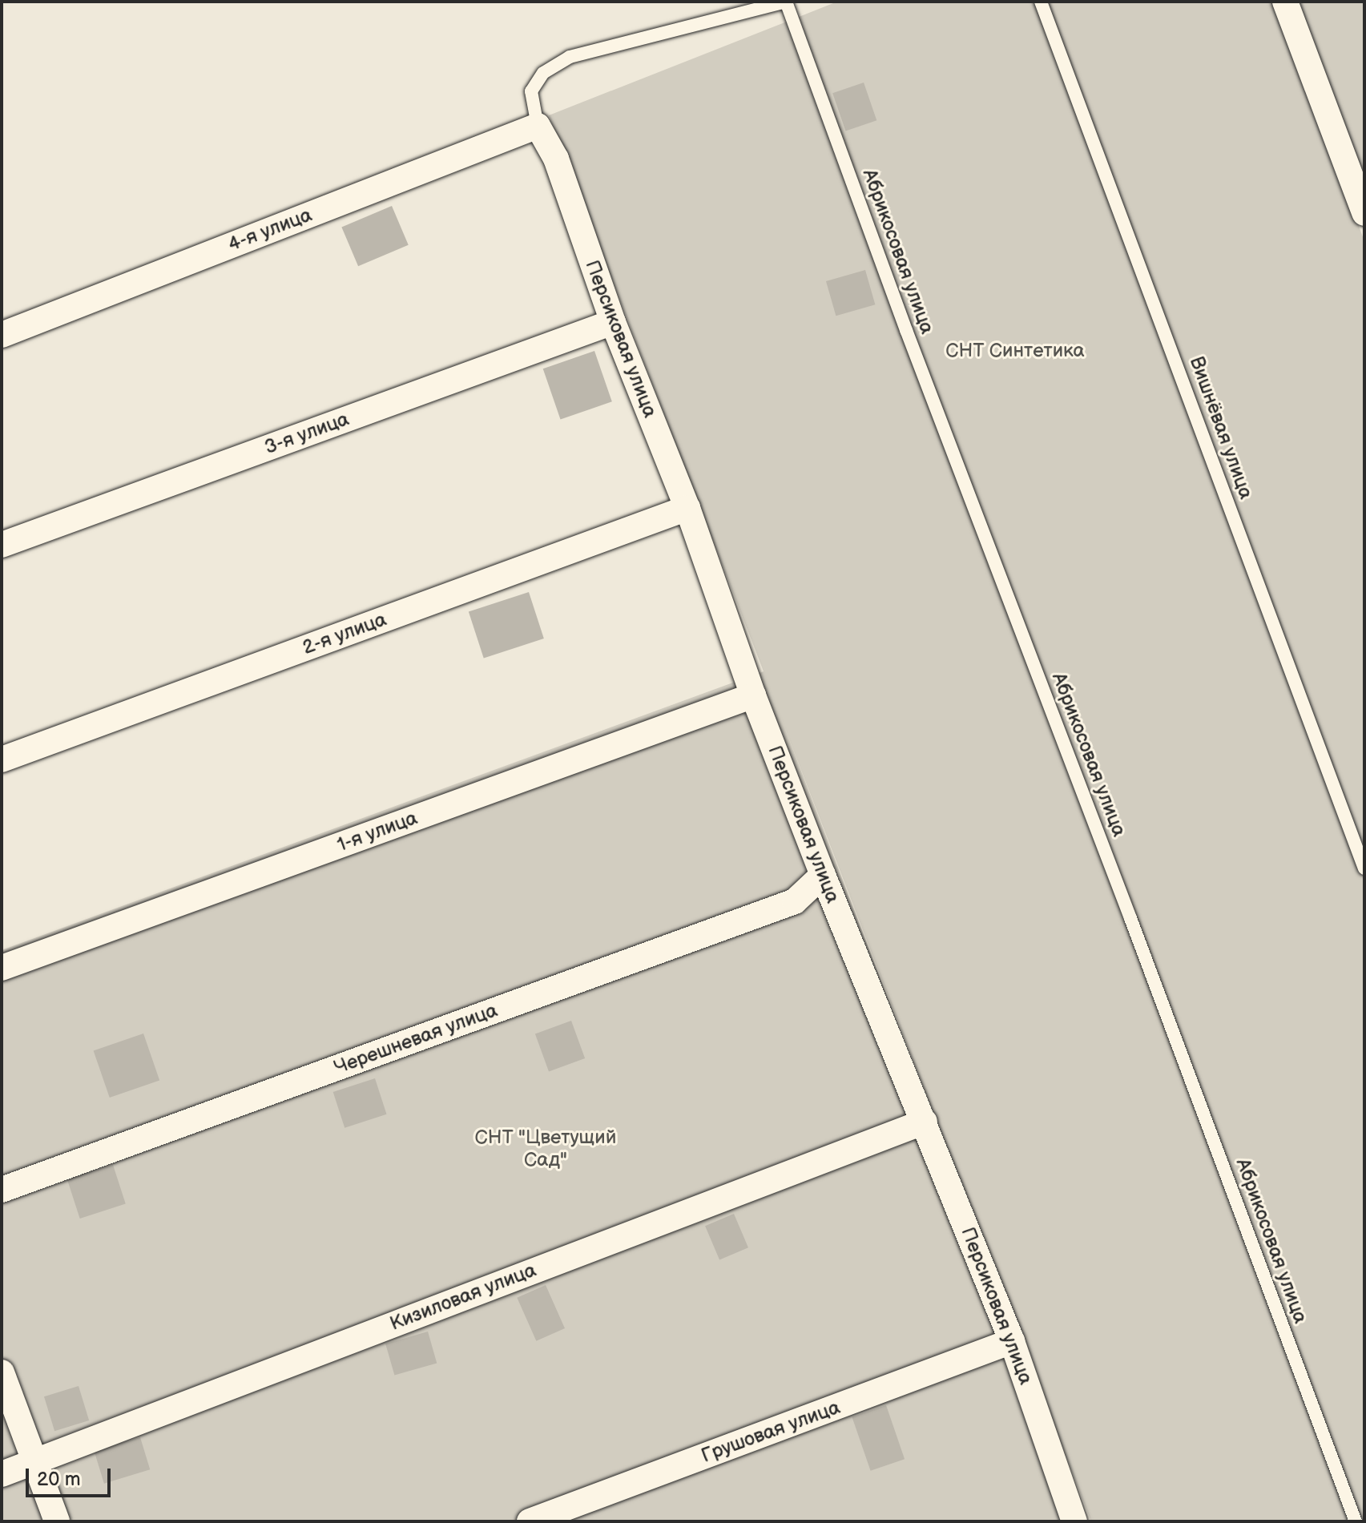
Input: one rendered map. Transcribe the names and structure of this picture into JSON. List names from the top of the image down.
{
  "streets": {
    "street": [
      "4-я улица",
      "Персиковая улица",
      "3-я улица",
      "2-я улица",
      "1-я улица",
      "Черешневая улица",
      "Кизиловая улица",
      "Грушовая улица"
    ],
    "lane": ["Абрикосовая улица", "Вишнёвая улица"]
  },
  "crossings": [
    ["4-я улица", "Персиковая улица"],
    ["Персиковая улица", "3-я улица"],
    ["Персиковая улица", "2-я улица"],
    ["Персиковая улица", "1-я улица"],
    ["Персиковая улица", "Черешневая улица"],
    ["Персиковая улица", "Кизиловая улица"],
    ["Персиковая улица", "Грушовая улица"]
  ],
  "parks": ["СНТ Синтетика", "СНТ \"Цветущий Сад\""],
  "scale_bar": "20 m"
}
